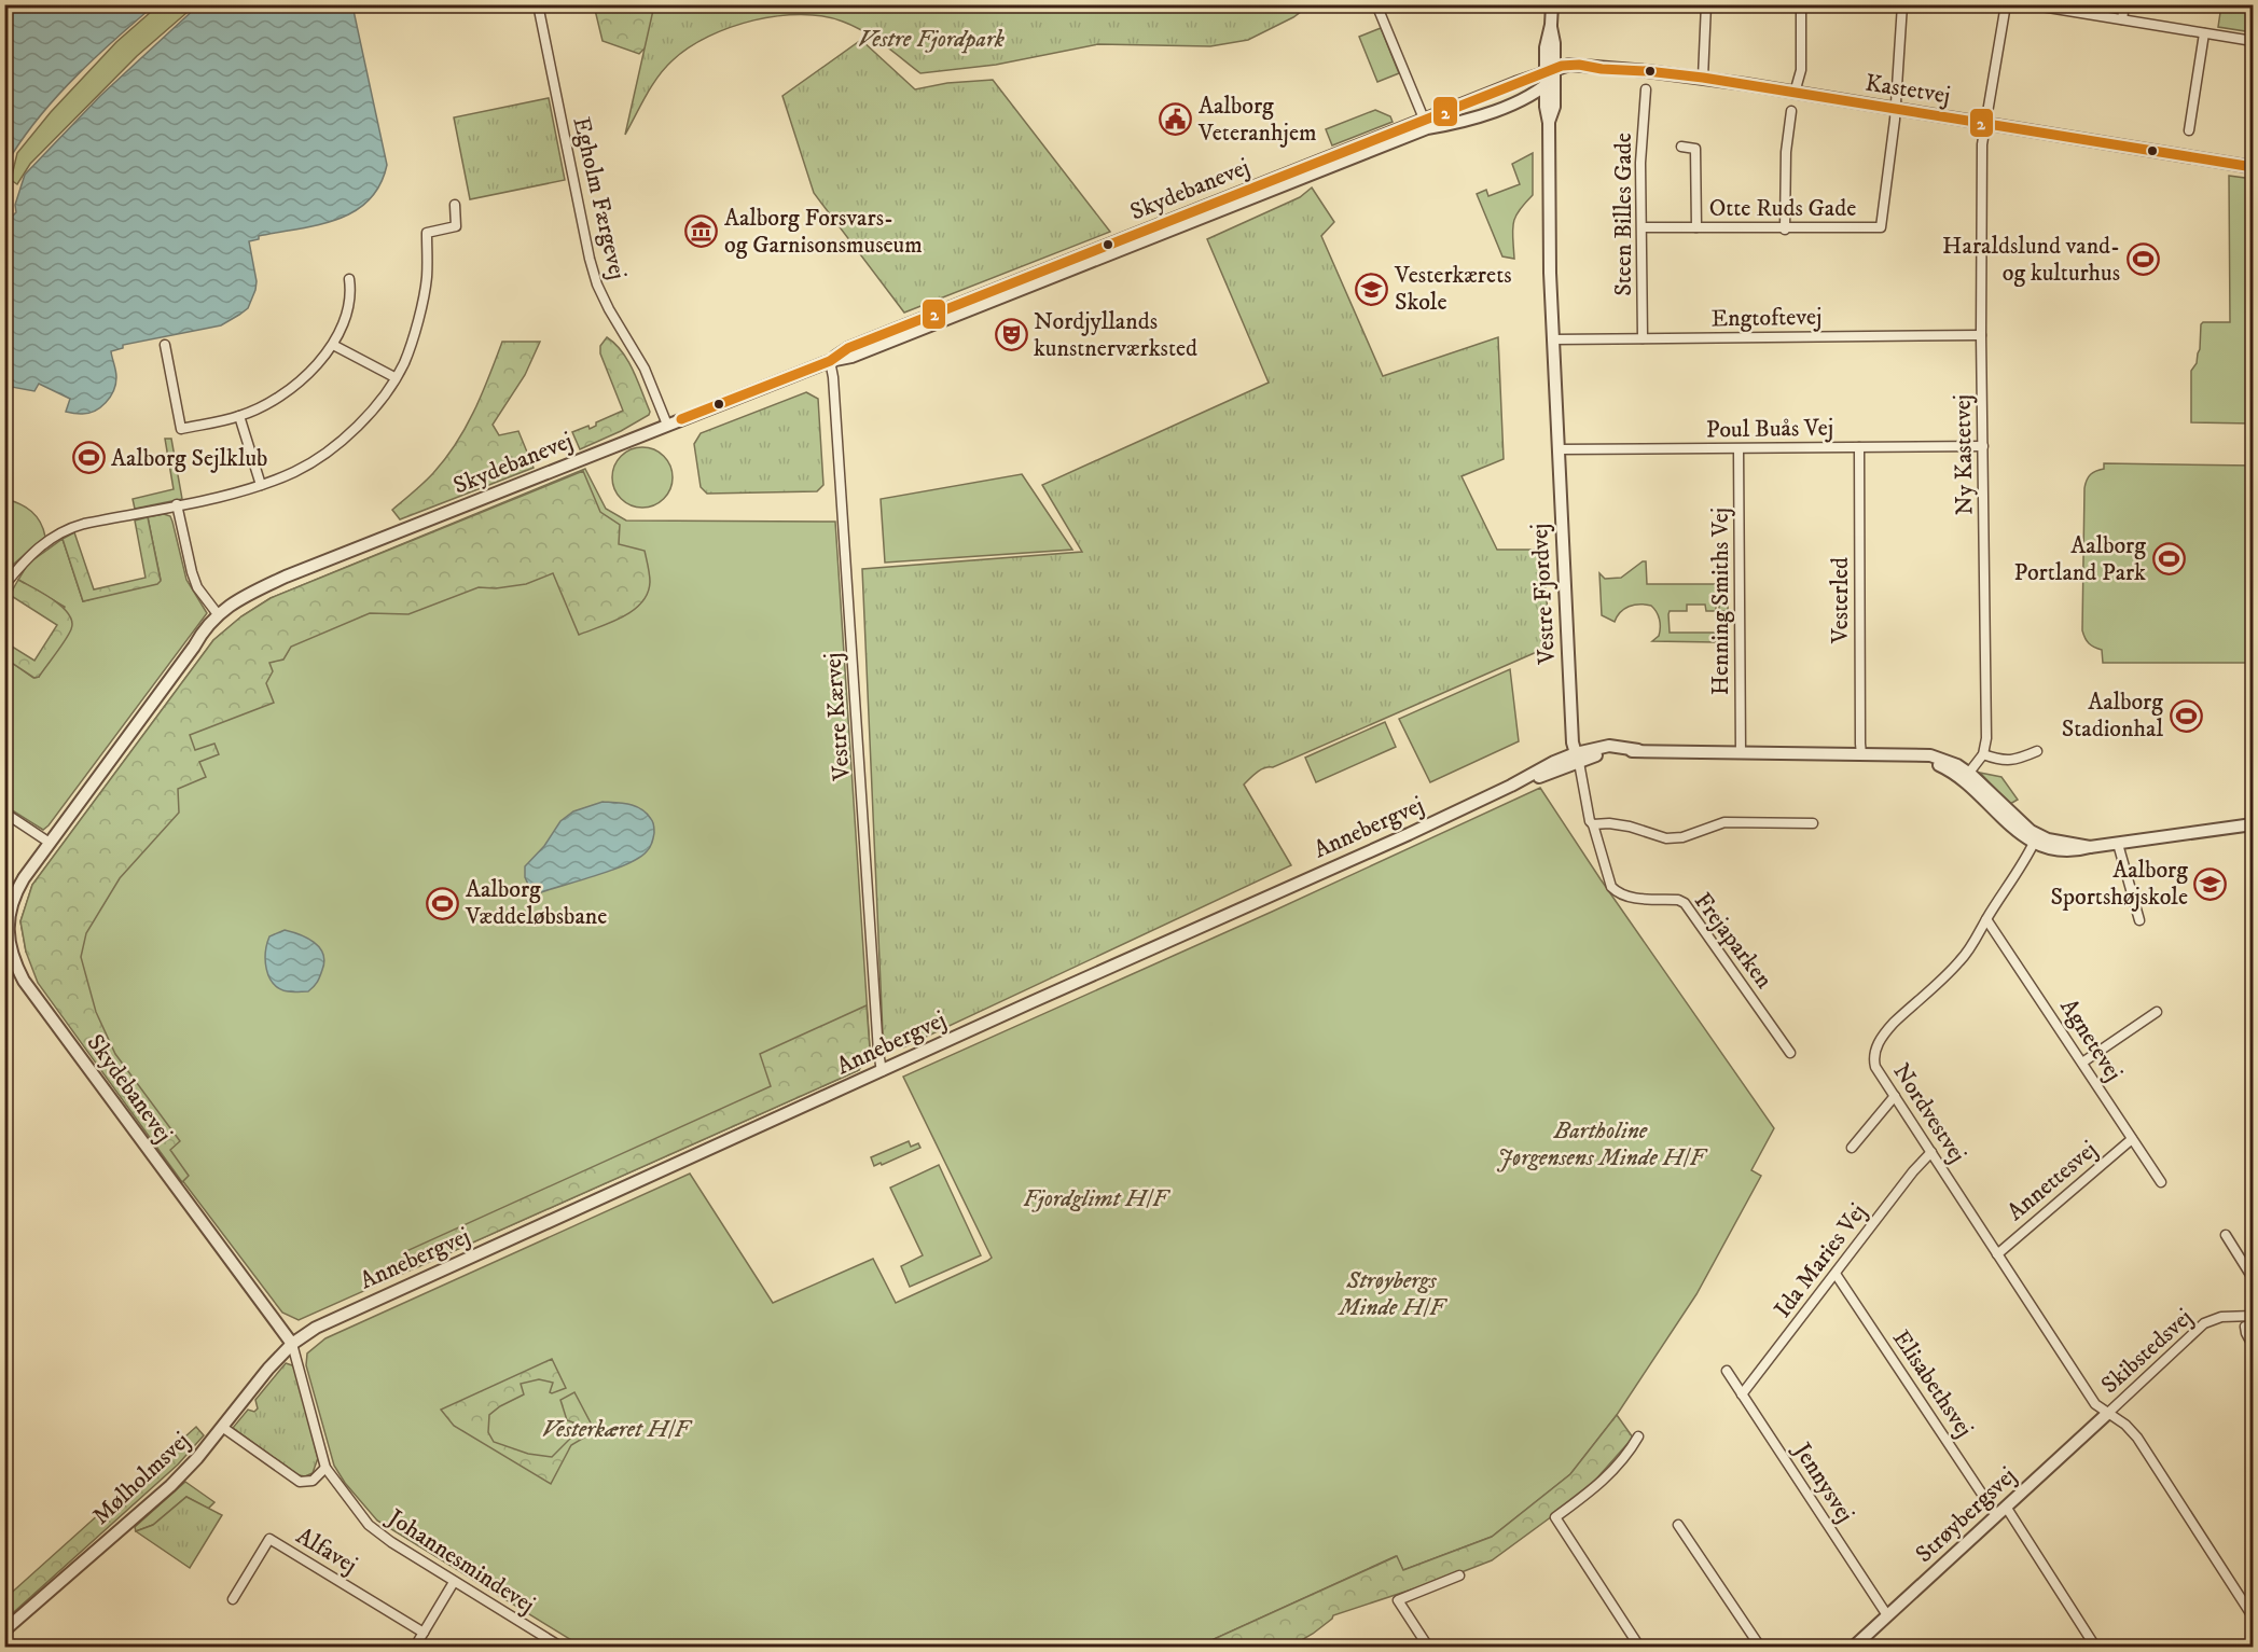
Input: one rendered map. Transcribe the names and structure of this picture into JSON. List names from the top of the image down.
{
  "streets": {
    "street": [
      "Kastetvej",
      "Skydebanevej",
      "Egholm Færgevej",
      "Otte Ruds Gade",
      "Steen Billes Gade",
      "Engtoftevej",
      "Poul Buås Vej",
      "Ny Kastetvej",
      "Vestre Fjordvej",
      "Vesterled",
      "Henning Smiths Vej",
      "Vestre Kærvej",
      "Annebergvej",
      "Frejaparken",
      "Agnetevej",
      "Nordvestvej",
      "Annettesvej",
      "Ida Maries Vej",
      "Skibstedsvej",
      "Elisabethsvej",
      "Mølholmsvej",
      "Jennysvej",
      "Strøybergsvej",
      "Alfavej",
      "Johannesmindevej"
    ]
  },
  "crossings": [
    ["Kastetvej", "Skydebanevej"],
    ["Kastetvej", "Otte Ruds Gade"],
    ["Kastetvej", "Ny Kastetvej"],
    ["Kastetvej", "Vestre Fjordvej"],
    ["Skydebanevej", "Egholm Færgevej"],
    ["Skydebanevej", "Vestre Fjordvej"],
    ["Skydebanevej", "Vestre Kærvej"],
    ["Skydebanevej", "Annebergvej"],
    ["Skydebanevej", "Mølholmsvej"],
    ["Skydebanevej", "Johannesmindevej"],
    ["Otte Ruds Gade", "Steen Billes Gade"],
    ["Steen Billes Gade", "Engtoftevej"],
    ["Engtoftevej", "Ny Kastetvej"],
    ["Engtoftevej", "Vestre Fjordvej"],
    ["Poul Buås Vej", "Ny Kastetvej"],
    ["Poul Buås Vej", "Vestre Fjordvej"],
    ["Poul Buås Vej", "Vesterled"],
    ["Poul Buås Vej", "Henning Smiths Vej"],
    ["Vestre Fjordvej", "Annebergvej"],
    ["Vestre Fjordvej", "Frejaparken"],
    ["Vesterled", "Annebergvej"],
    ["Henning Smiths Vej", "Annebergvej"],
    ["Vestre Kærvej", "Annebergvej"],
    ["Annebergvej", "Frejaparken"],
    ["Annebergvej", "Nordvestvej"],
    ["Annebergvej", "Mølholmsvej"],
    ["Annebergvej", "Johannesmindevej"],
    ["Agnetevej", "Nordvestvej"],
    ["Agnetevej", "Annettesvej"],
    ["Nordvestvej", "Annettesvej"],
    ["Nordvestvej", "Ida Maries Vej"],
    ["Nordvestvej", "Skibstedsvej"],
    ["Nordvestvej", "Strøybergsvej"],
    ["Ida Maries Vej", "Elisabethsvej"],
    ["Ida Maries Vej", "Jennysvej"],
    ["Skibstedsvej", "Strøybergsvej"],
    ["Elisabethsvej", "Strøybergsvej"],
    ["Mølholmsvej", "Johannesmindevej"],
    ["Jennysvej", "Strøybergsvej"]
  ],
  "parks": [
    "Vestre Fjordpark",
    "Bartholine Jørgensens Minde H/F",
    "Fjordglimt H/F",
    "Strøybergs Minde H/F",
    "Vesterkæret H/F"
  ],
  "places": {
    "public building": ["Aalborg Veteranhjem"],
    "museum": ["Aalborg Forsvars- og Garnisonsmuseum"],
    "sports": [
      "Haraldslund vand- og kulturhus",
      "Aalborg Sejlklub",
      "Aalborg Portland Park",
      "Aalborg Stadionhal",
      "Aalborg Væddeløbsbane"
    ],
    "school or university": ["Vesterkærets Skole", "Aalborg Sportshøjskole"],
    "theatre": ["Nordjyllands kunstnerværksted"]
  },
  "lines": ["transit line 2"]
}
